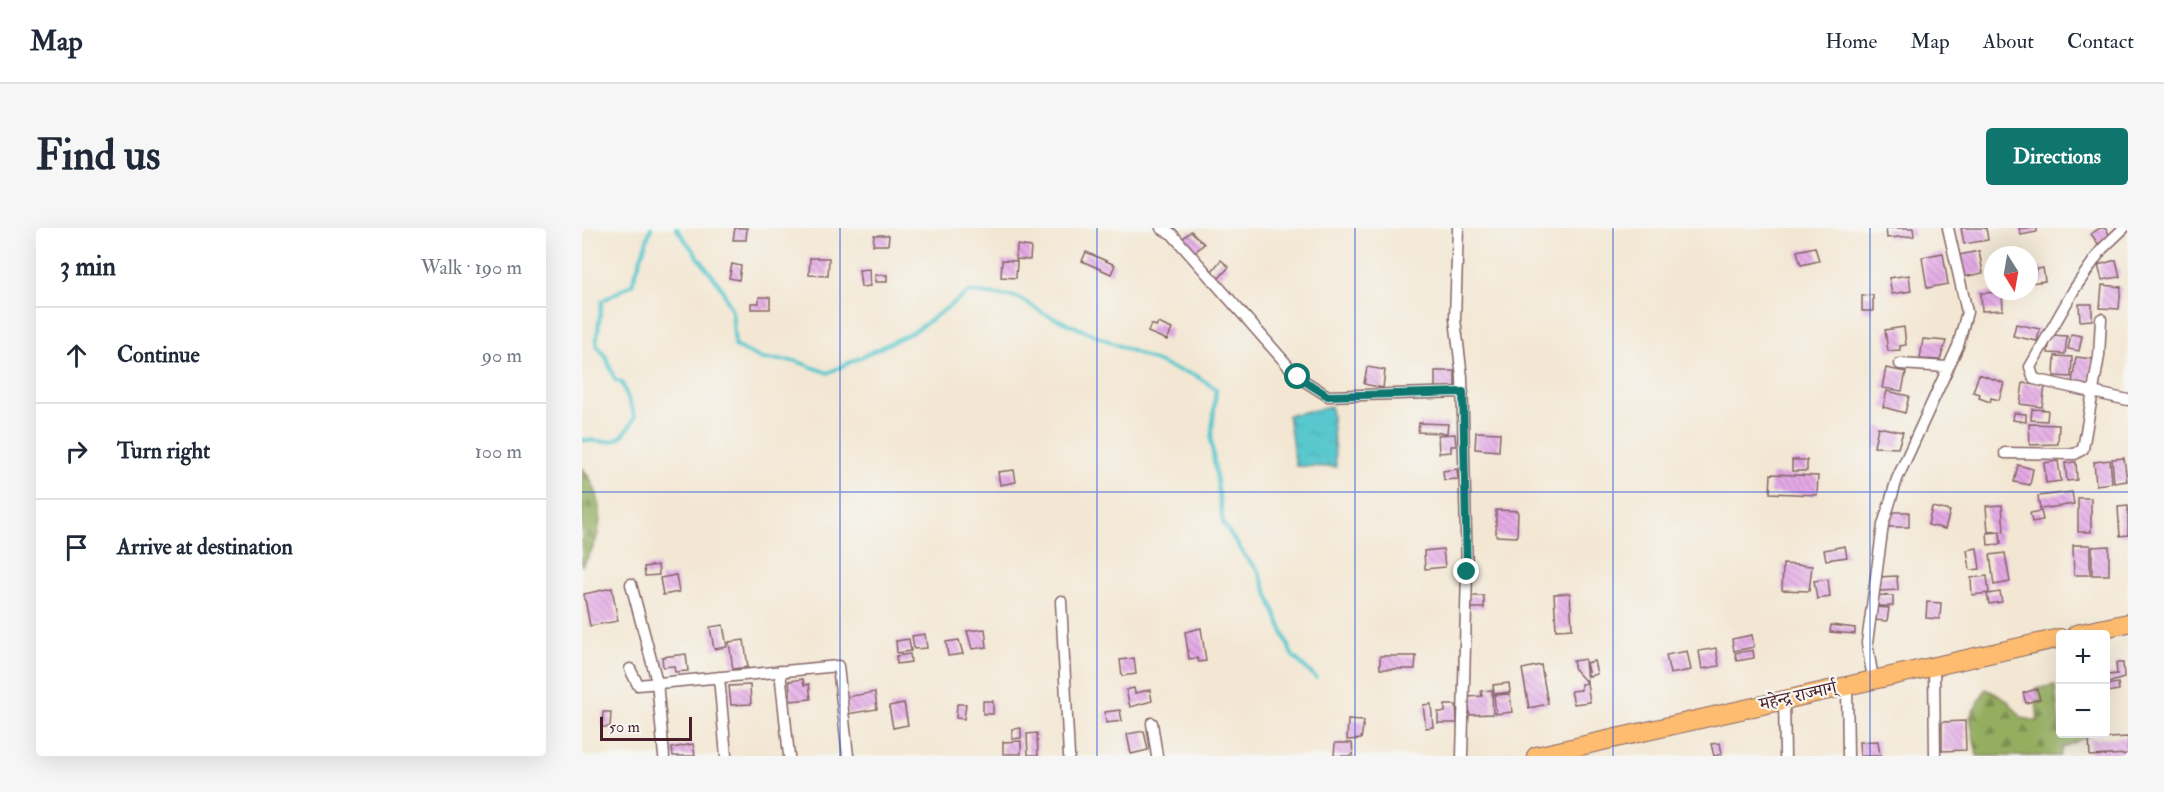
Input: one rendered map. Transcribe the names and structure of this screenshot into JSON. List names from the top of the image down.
{
  "streets": {
    "highway": ["महेन्द्र राज्मार्ग्"]
  },
  "scale_bar": "50 m",
  "north": "bottom",
  "page": {
    "header": "Map",
    "nav": [
      "Home",
      "Map",
      "About",
      "Contact"
    ],
    "buttons": "Directions",
    "title": "Find us",
    "heading": ["3 min", "Walk · 190 m"],
    "list": [
      ["Continue", "90 m"],
      ["Turn right", "100 m"],
      "Arrive at destination"
    ],
    "map_buttons": ["+", "−"],
    "scale": "50 m"
  }
}
